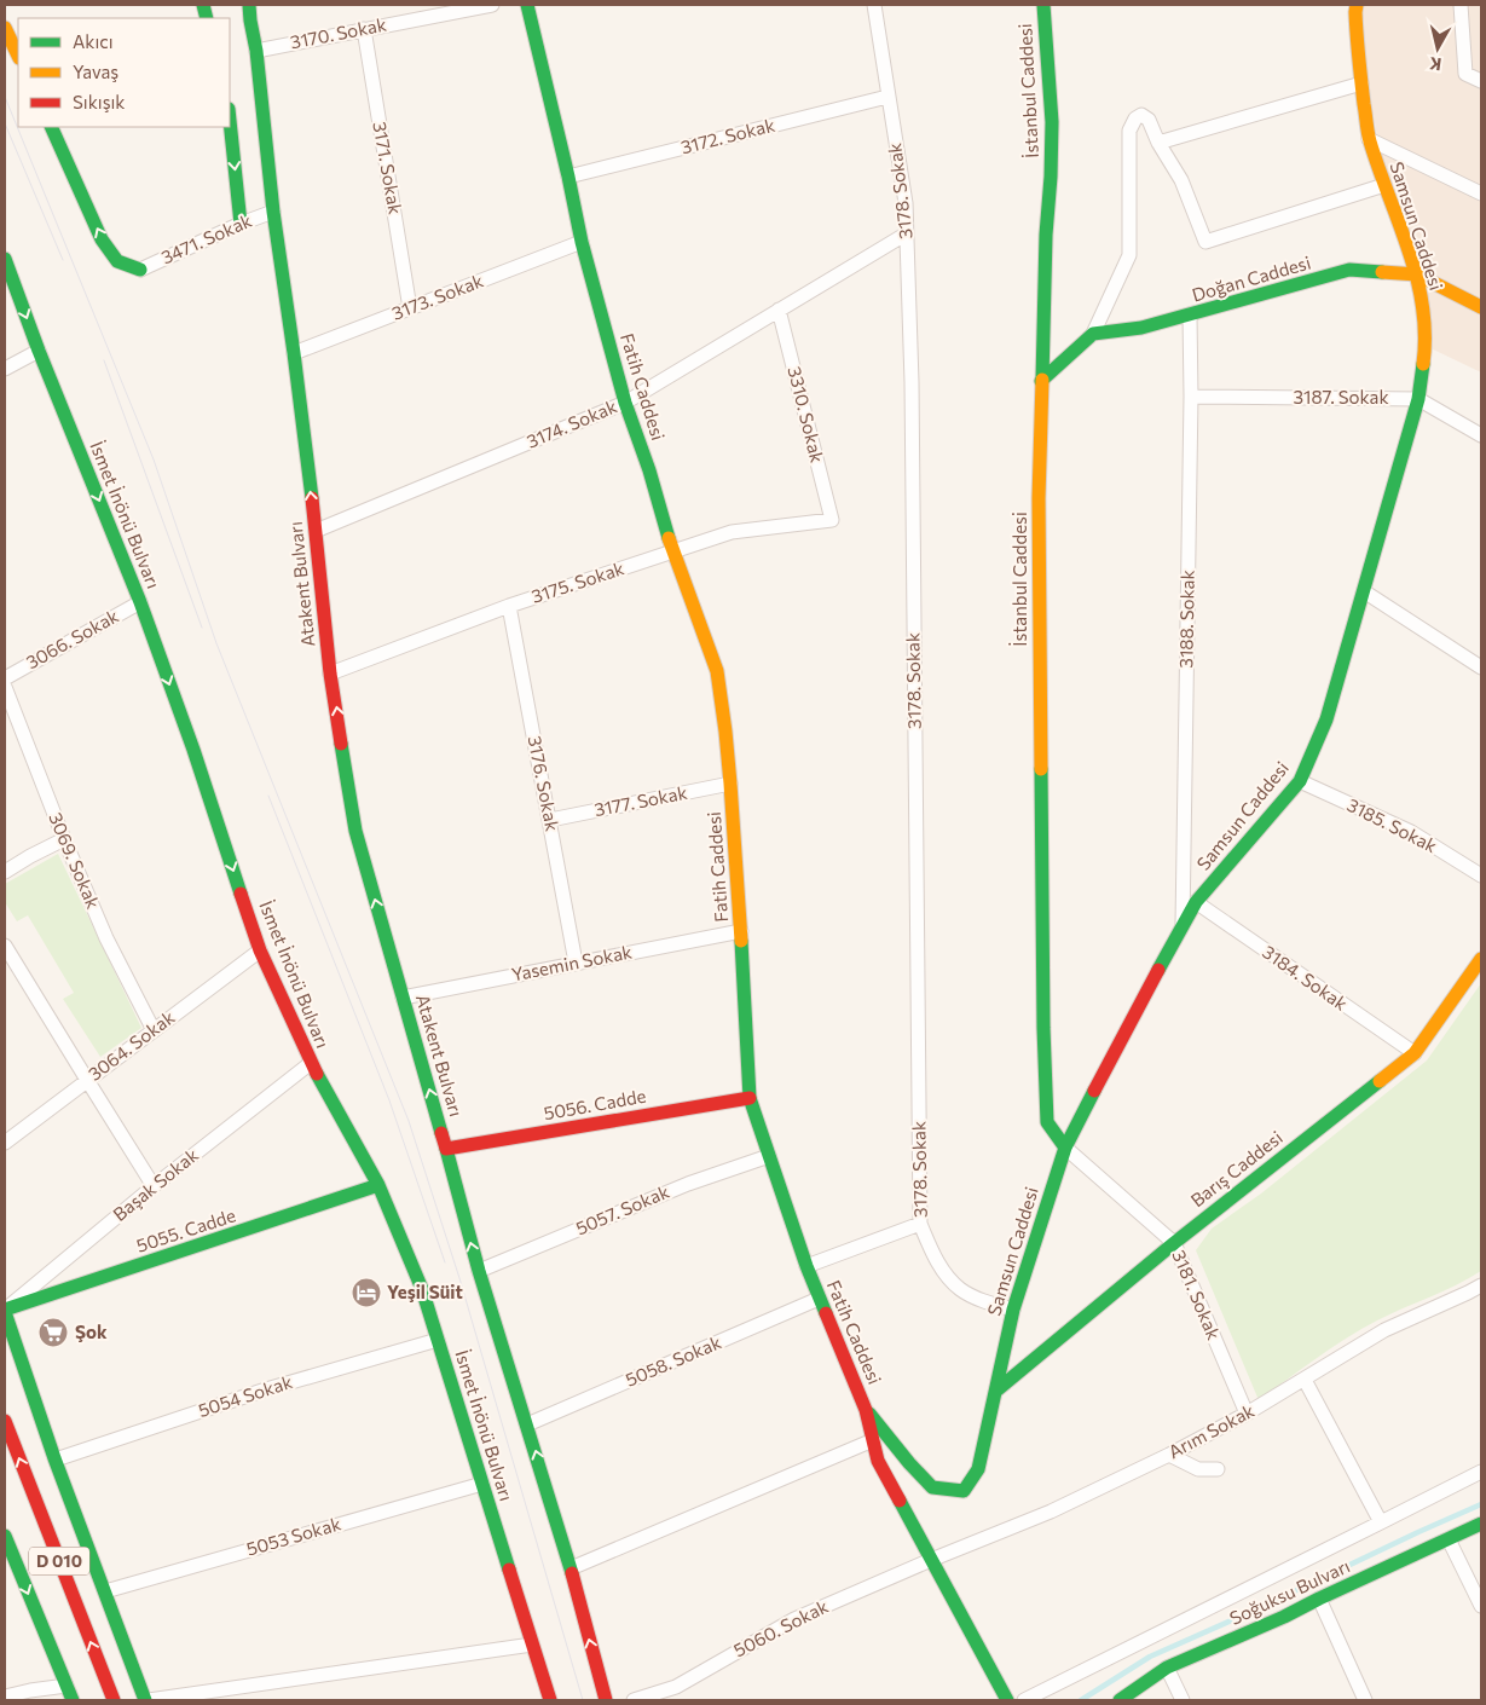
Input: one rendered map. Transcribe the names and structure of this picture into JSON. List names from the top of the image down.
{
  "streets": {
    "main road": [
      "İstanbul Caddesi",
      "Samsun Caddesi",
      "Doğan Caddesi",
      "Fatih Caddesi",
      "İsmet İnönü Bulvarı",
      "Atakent Bulvarı",
      "5056. Cadde",
      "Barış Caddesi",
      "5055. Cadde",
      "D 010",
      "Soğuksu Bulvarı"
    ],
    "street": [
      "3170. Sokak",
      "3172. Sokak",
      "3171. Sokak",
      "3178. Sokak",
      "3471. Sokak",
      "3173. Sokak",
      "3187. Sokak",
      "3310. Sokak",
      "3174. Sokak",
      "3175. Sokak",
      "3188. Sokak",
      "3066. Sokak",
      "3176. Sokak",
      "3177. Sokak",
      "3185. Sokak",
      "3069. Sokak",
      "Yasemin Sokak",
      "3184. Sokak",
      "3064. Sokak",
      "Başak Sokak",
      "5057. Sokak",
      "3181. Sokak",
      "5058. Sokak",
      "5054 Sokak",
      "Arım Sokak",
      "5053 Sokak",
      "5060. Sokak"
    ]
  },
  "crossings": [
    ["3170. Sokak", "3171. Sokak"],
    ["3170. Sokak", "Atakent Bulvarı"],
    ["İstanbul Caddesi", "Samsun Caddesi"],
    ["İstanbul Caddesi", "3181. Sokak"],
    ["3172. Sokak", "3178. Sokak"],
    ["3172. Sokak", "Fatih Caddesi"],
    ["3171. Sokak", "3173. Sokak"],
    ["3178. Sokak", "Samsun Caddesi"],
    ["3178. Sokak", "3174. Sokak"],
    ["Samsun Caddesi", "Doğan Caddesi"],
    ["Samsun Caddesi", "Fatih Caddesi"],
    ["Samsun Caddesi", "3187. Sokak"],
    ["Samsun Caddesi", "3188. Sokak"],
    ["Samsun Caddesi", "3185. Sokak"],
    ["Samsun Caddesi", "3184. Sokak"],
    ["Samsun Caddesi", "Barış Caddesi"],
    ["Samsun Caddesi", "3181. Sokak"],
    ["3471. Sokak", "Atakent Bulvarı"],
    ["Doğan Caddesi", "3188. Sokak"],
    ["3173. Sokak", "Fatih Caddesi"],
    ["3173. Sokak", "Atakent Bulvarı"],
    ["Fatih Caddesi", "3174. Sokak"],
    ["Fatih Caddesi", "3175. Sokak"],
    ["Fatih Caddesi", "3177. Sokak"],
    ["Fatih Caddesi", "Yasemin Sokak"],
    ["Fatih Caddesi", "5056. Cadde"],
    ["Fatih Caddesi", "5057. Sokak"],
    ["Fatih Caddesi", "5058. Sokak"],
    ["Fatih Caddesi", "Arım Sokak"],
    ["Fatih Caddesi", "5060. Sokak"],
    ["3187. Sokak", "3188. Sokak"],
    ["3310. Sokak", "3174. Sokak"],
    ["3310. Sokak", "3175. Sokak"],
    ["3174. Sokak", "Atakent Bulvarı"],
    ["İsmet İnönü Bulvarı", "3066. Sokak"],
    ["İsmet İnönü Bulvarı", "3064. Sokak"],
    ["İsmet İnönü Bulvarı", "Başak Sokak"],
    ["İsmet İnönü Bulvarı", "5055. Cadde"],
    ["İsmet İnönü Bulvarı", "5054 Sokak"],
    ["İsmet İnönü Bulvarı", "5053 Sokak"],
    ["3175. Sokak", "Atakent Bulvarı"],
    ["3175. Sokak", "3176. Sokak"],
    ["Atakent Bulvarı", "Yasemin Sokak"],
    ["Atakent Bulvarı", "5056. Cadde"],
    ["3176. Sokak", "3177. Sokak"],
    ["3176. Sokak", "Yasemin Sokak"],
    ["3069. Sokak", "3064. Sokak"],
    ["3184. Sokak", "Barış Caddesi"],
    ["Barış Caddesi", "3181. Sokak"],
    ["Başak Sokak", "5055. Cadde"],
    ["3181. Sokak", "Arım Sokak"],
    ["Arım Sokak", "5060. Sokak"]
  ],
  "one_way": ["İsmet İnönü Bulvarı", "Atakent Bulvarı"],
  "places": {
    "hotel": ["Yeşil Süit"],
    "supermarket": ["Şok"]
  },
  "legend": ["Akıcı", "Yavaş", "Sıkışık"],
  "north": "bottom"
}
